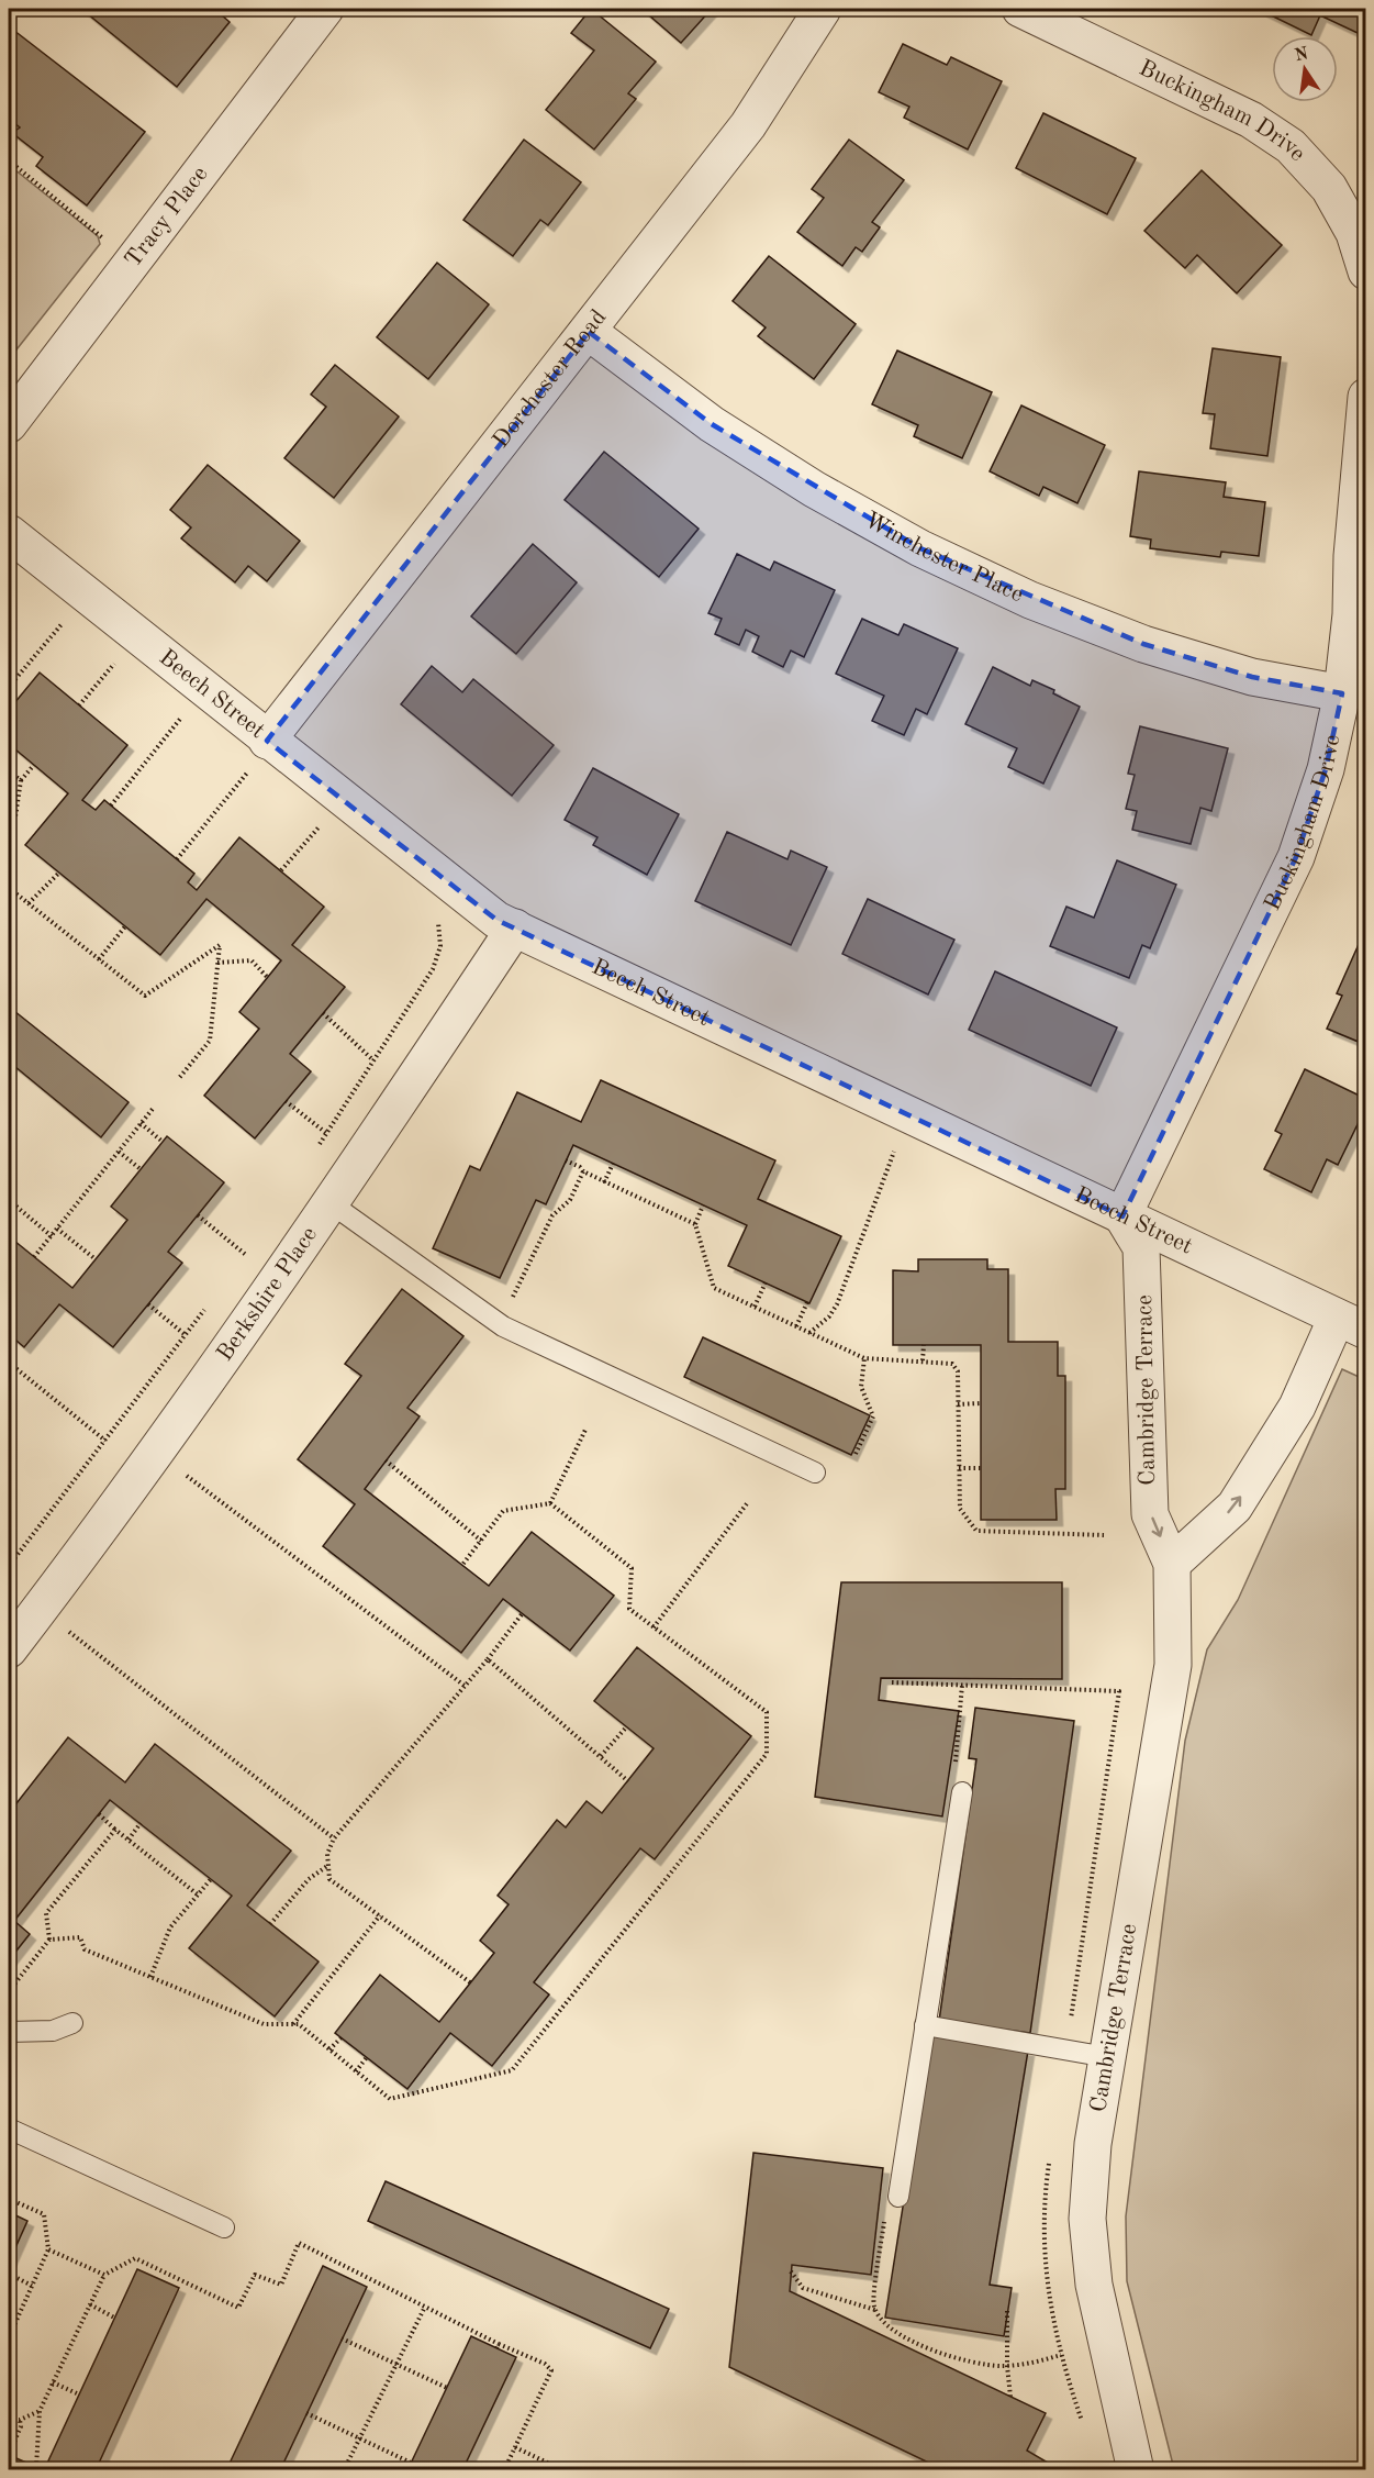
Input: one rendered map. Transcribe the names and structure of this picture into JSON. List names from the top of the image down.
{
  "streets": {
    "street": [
      "Buckingham Drive",
      "Tracy Place",
      "Dorchester Road",
      "Winchester Place",
      "Beech Street",
      "Berkshire Place",
      "Cambridge Terrace"
    ]
  },
  "crossings": [
    ["Buckingham Drive", "Winchester Place"],
    ["Buckingham Drive", "Beech Street"],
    ["Buckingham Drive", "Cambridge Terrace"],
    ["Dorchester Road", "Winchester Place"],
    ["Dorchester Road", "Beech Street"],
    ["Beech Street", "Berkshire Place"],
    ["Beech Street", "Cambridge Terrace"]
  ],
  "north": "top"
}
